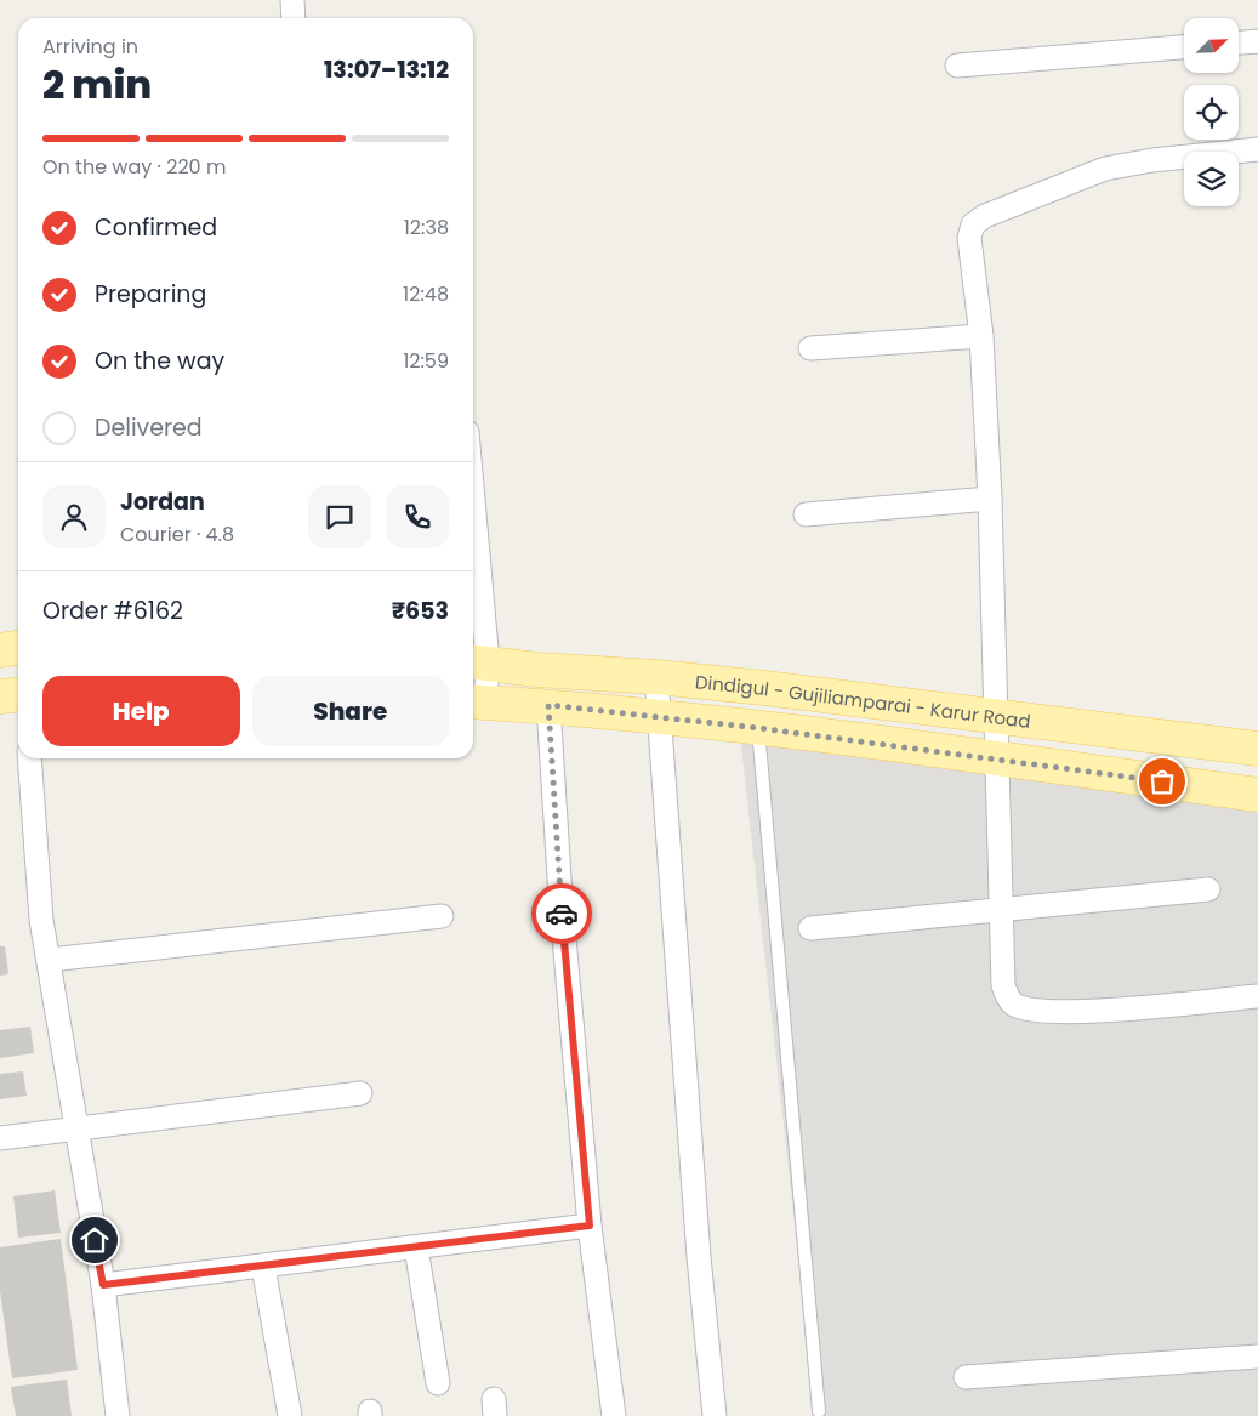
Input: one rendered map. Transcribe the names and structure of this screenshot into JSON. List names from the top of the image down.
{
  "streets": {
    "main road": ["Dindigul - Gujiliamparai - Karur Road"]
  },
  "north": "top right",
  "page": {
    "heading": ["2 min", "Arriving in", "13:07–13:12"],
    "panel": [
      "Jordan",
      "Courier · 4.8",
      "Order #6162",
      "₹653"
    ],
    "bar": "On the way · 220 m",
    "list": [
      ["Confirmed", "12:38"],
      ["Preparing", "12:48"],
      ["On the way", "12:59"],
      "Delivered"
    ],
    "buttons": ["Help", "Share"]
  }
}
